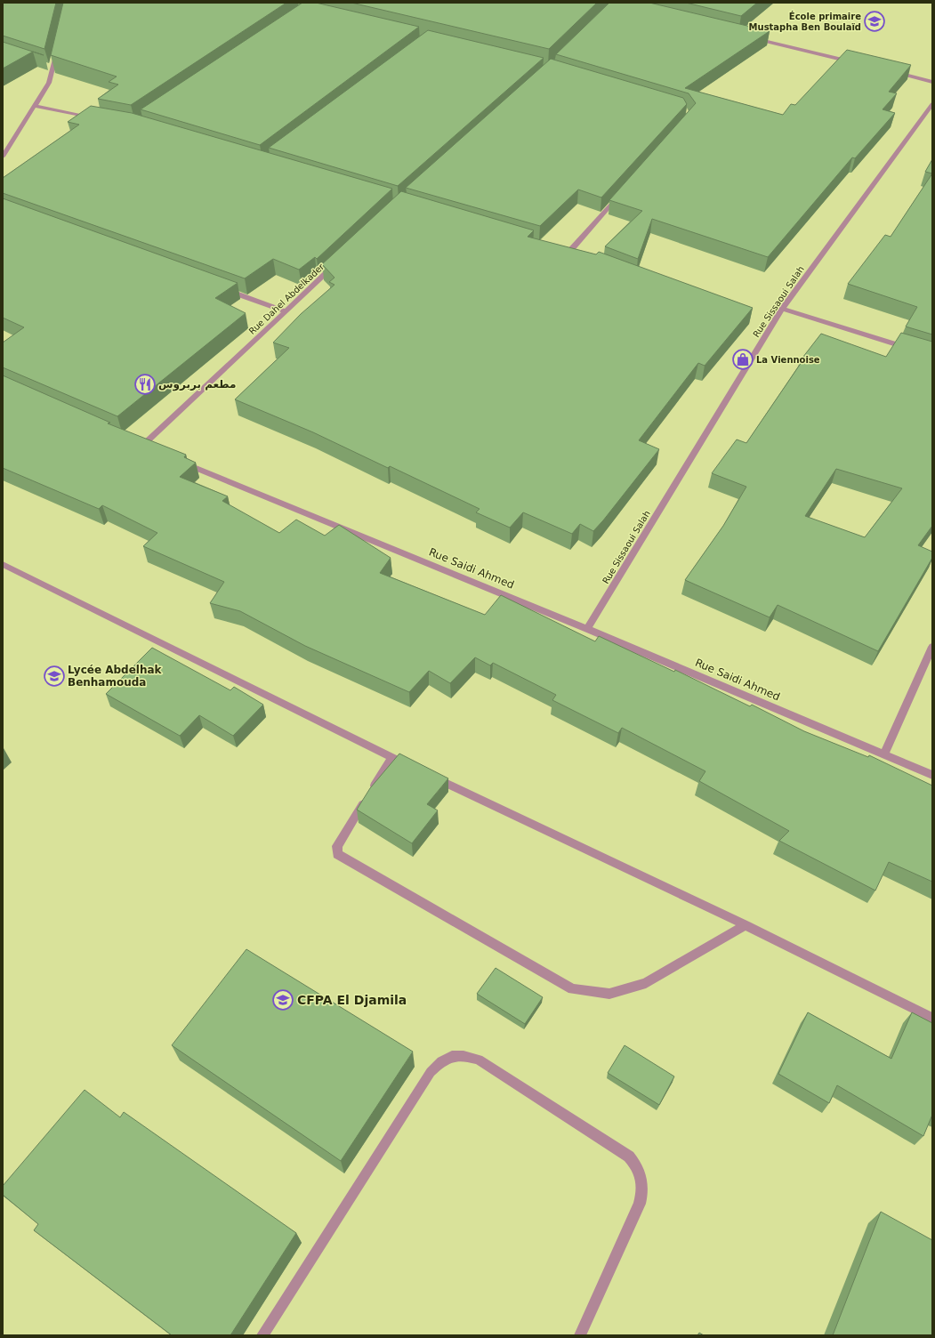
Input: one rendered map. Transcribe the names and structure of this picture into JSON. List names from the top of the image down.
{
  "streets": {
    "street": ["Rue Dahel Abdelkader", "Rue Sissaoui Salah", "Rue Saidi Ahmed"]
  },
  "crossings": [
    ["Rue Sissaoui Salah", "Rue Saidi Ahmed"]
  ],
  "places": {
    "school or university": ["École primaire Mustapha Ben Boulaïd", "Lycée Abdelhak Benhamouda", "CFPA El Djamila"],
    "shop": ["La Viennoise"],
    "restaurant": ["مطعم بربروس"]
  }
}
